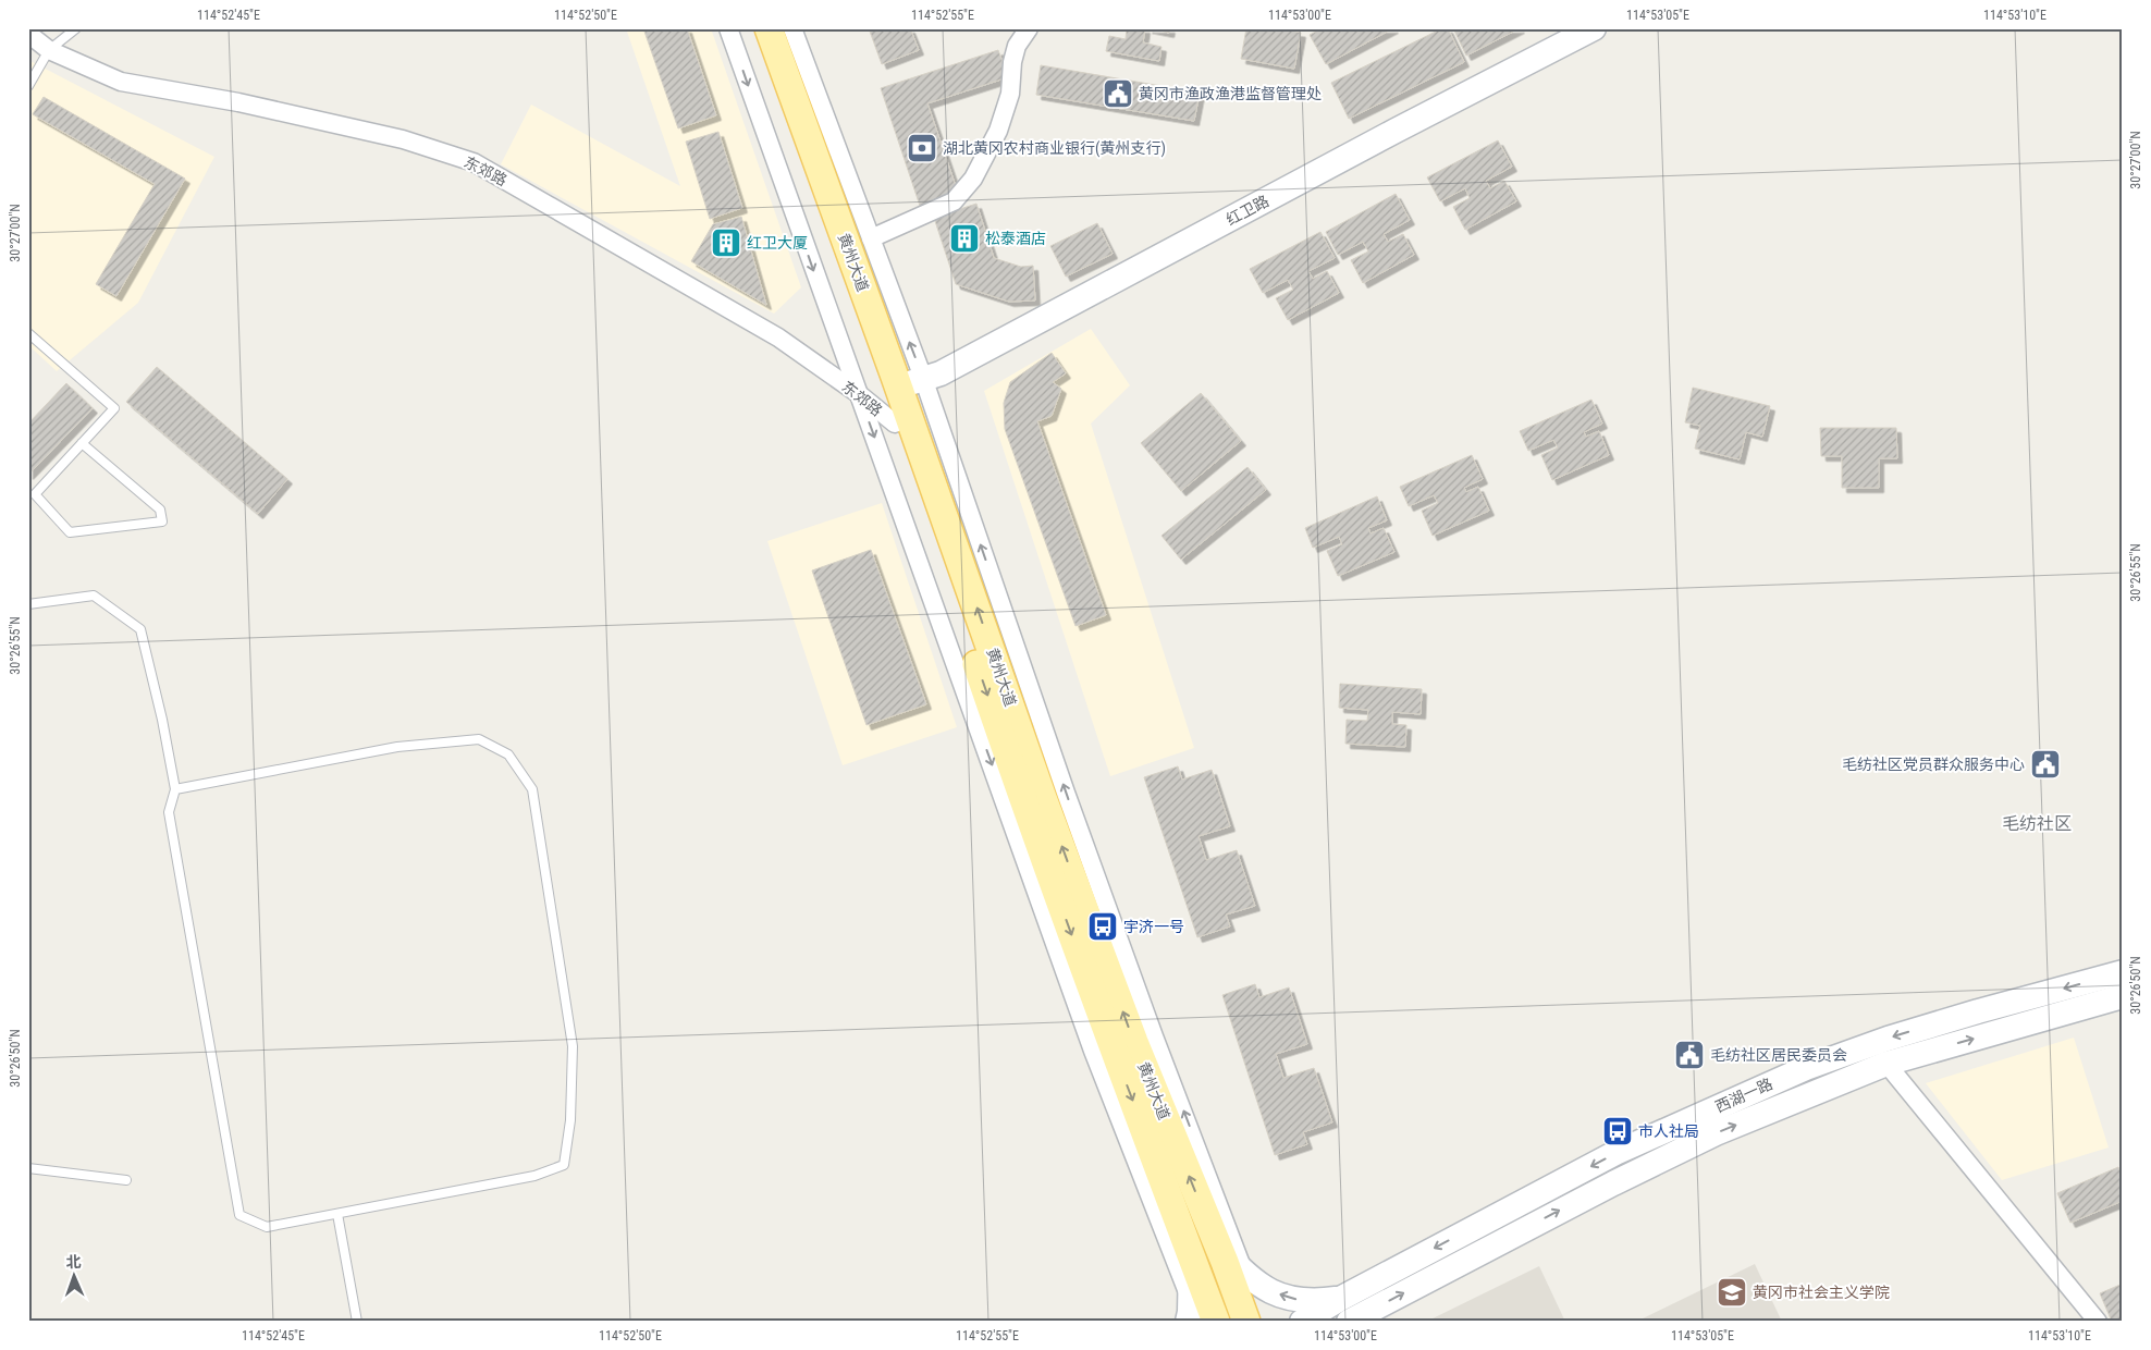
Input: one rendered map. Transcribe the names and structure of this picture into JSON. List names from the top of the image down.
{
  "streets": {
    "main road": ["红卫路", "黄州大道", "西湖一路"],
    "street": ["东郊路"]
  },
  "crossings": [
    ["东郊路", "黄州大道"],
    ["红卫路", "黄州大道"]
  ],
  "districts": ["毛纺社区"],
  "places": {
    "public building": ["黄冈市渔政渔港监督管理处", "毛纺社区党员群众服务中心", "毛纺社区居民委员会"],
    "bank": ["湖北黄冈农村商业银行(黄州支行)"],
    "building": ["松泰酒店", "红卫大厦"],
    "bus stop": ["宇济一号", "市人社局"],
    "school or university": ["黄冈市社会主义学院"]
  },
  "north": "top",
  "coordinates": [
    "114°52'45\"E",
    "114°52'50\"E",
    "114°52'55\"E",
    "114°53'00\"E",
    "114°53'05\"E",
    "114°53'10\"E",
    "30°27'00\"N",
    "30°26'55\"N",
    "30°26'50\"N"
  ]
}
